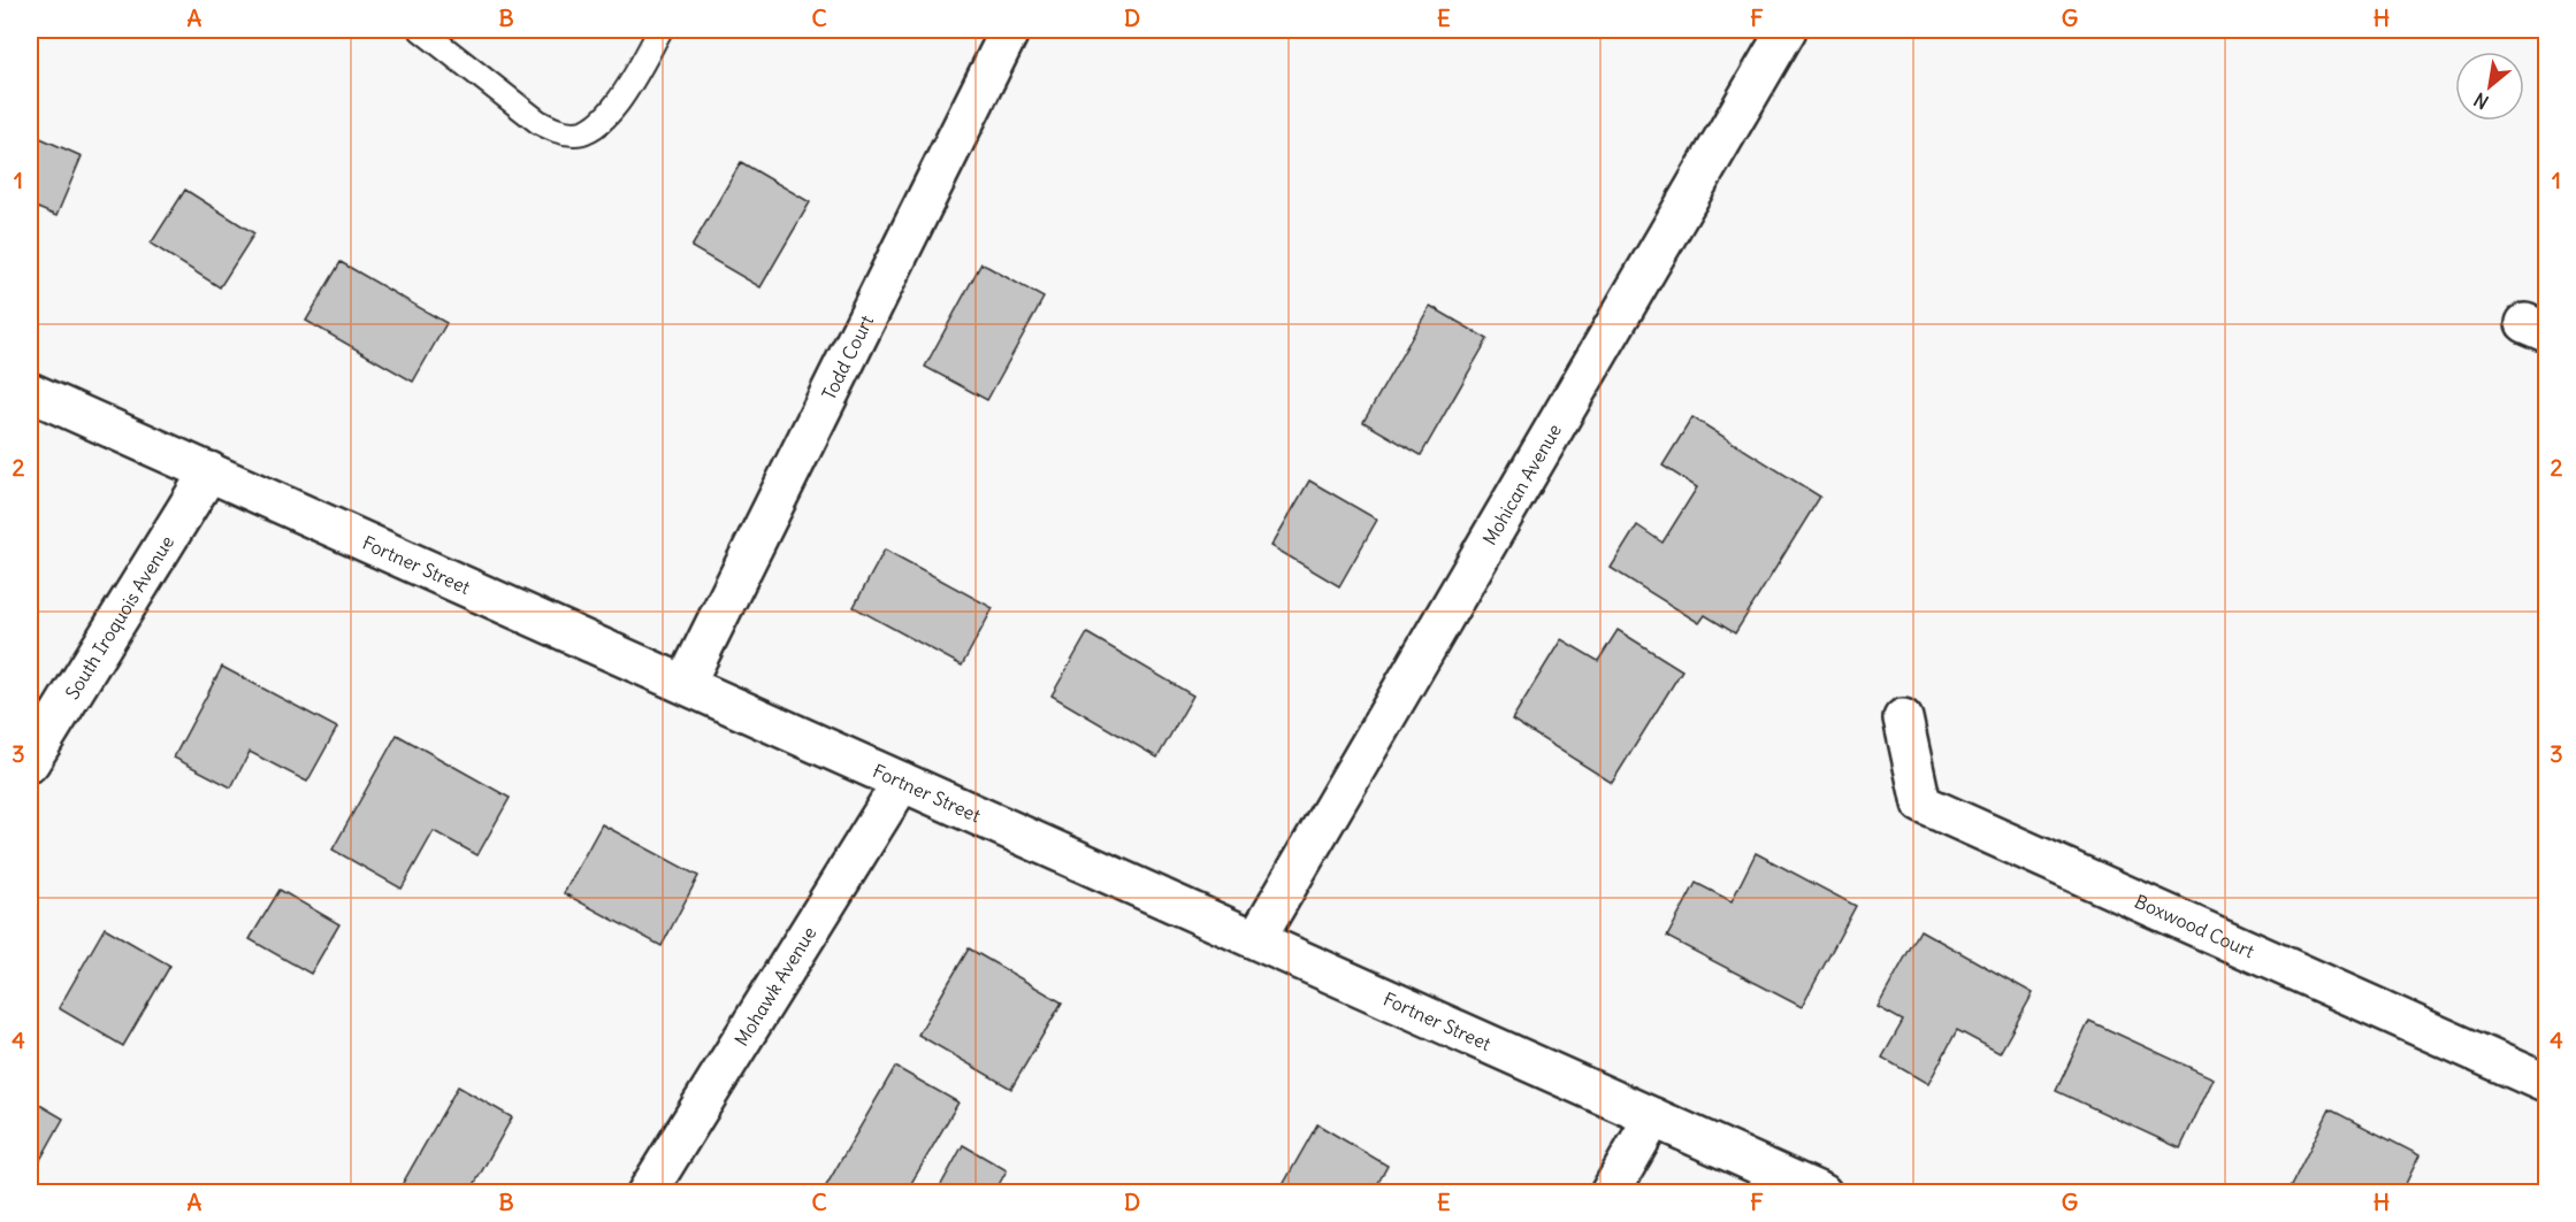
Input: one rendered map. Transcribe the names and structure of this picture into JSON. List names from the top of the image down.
{
  "streets": {
    "street": [
      "Todd Court",
      "Mohican Avenue",
      "Fortner Street",
      "South Iroquois Avenue",
      "Boxwood Court",
      "Mohawk Avenue"
    ]
  },
  "crossings": [
    ["Todd Court", "Fortner Street"],
    ["Mohican Avenue", "Fortner Street"],
    ["Fortner Street", "South Iroquois Avenue"],
    ["Fortner Street", "Mohawk Avenue"]
  ],
  "north": "bottom left",
  "grid": {
    "columns": [
      "A",
      "B",
      "C",
      "D",
      "E",
      "F",
      "G",
      "H"
    ],
    "rows": [
      "1",
      "2",
      "3",
      "4"
    ]
  }
}
